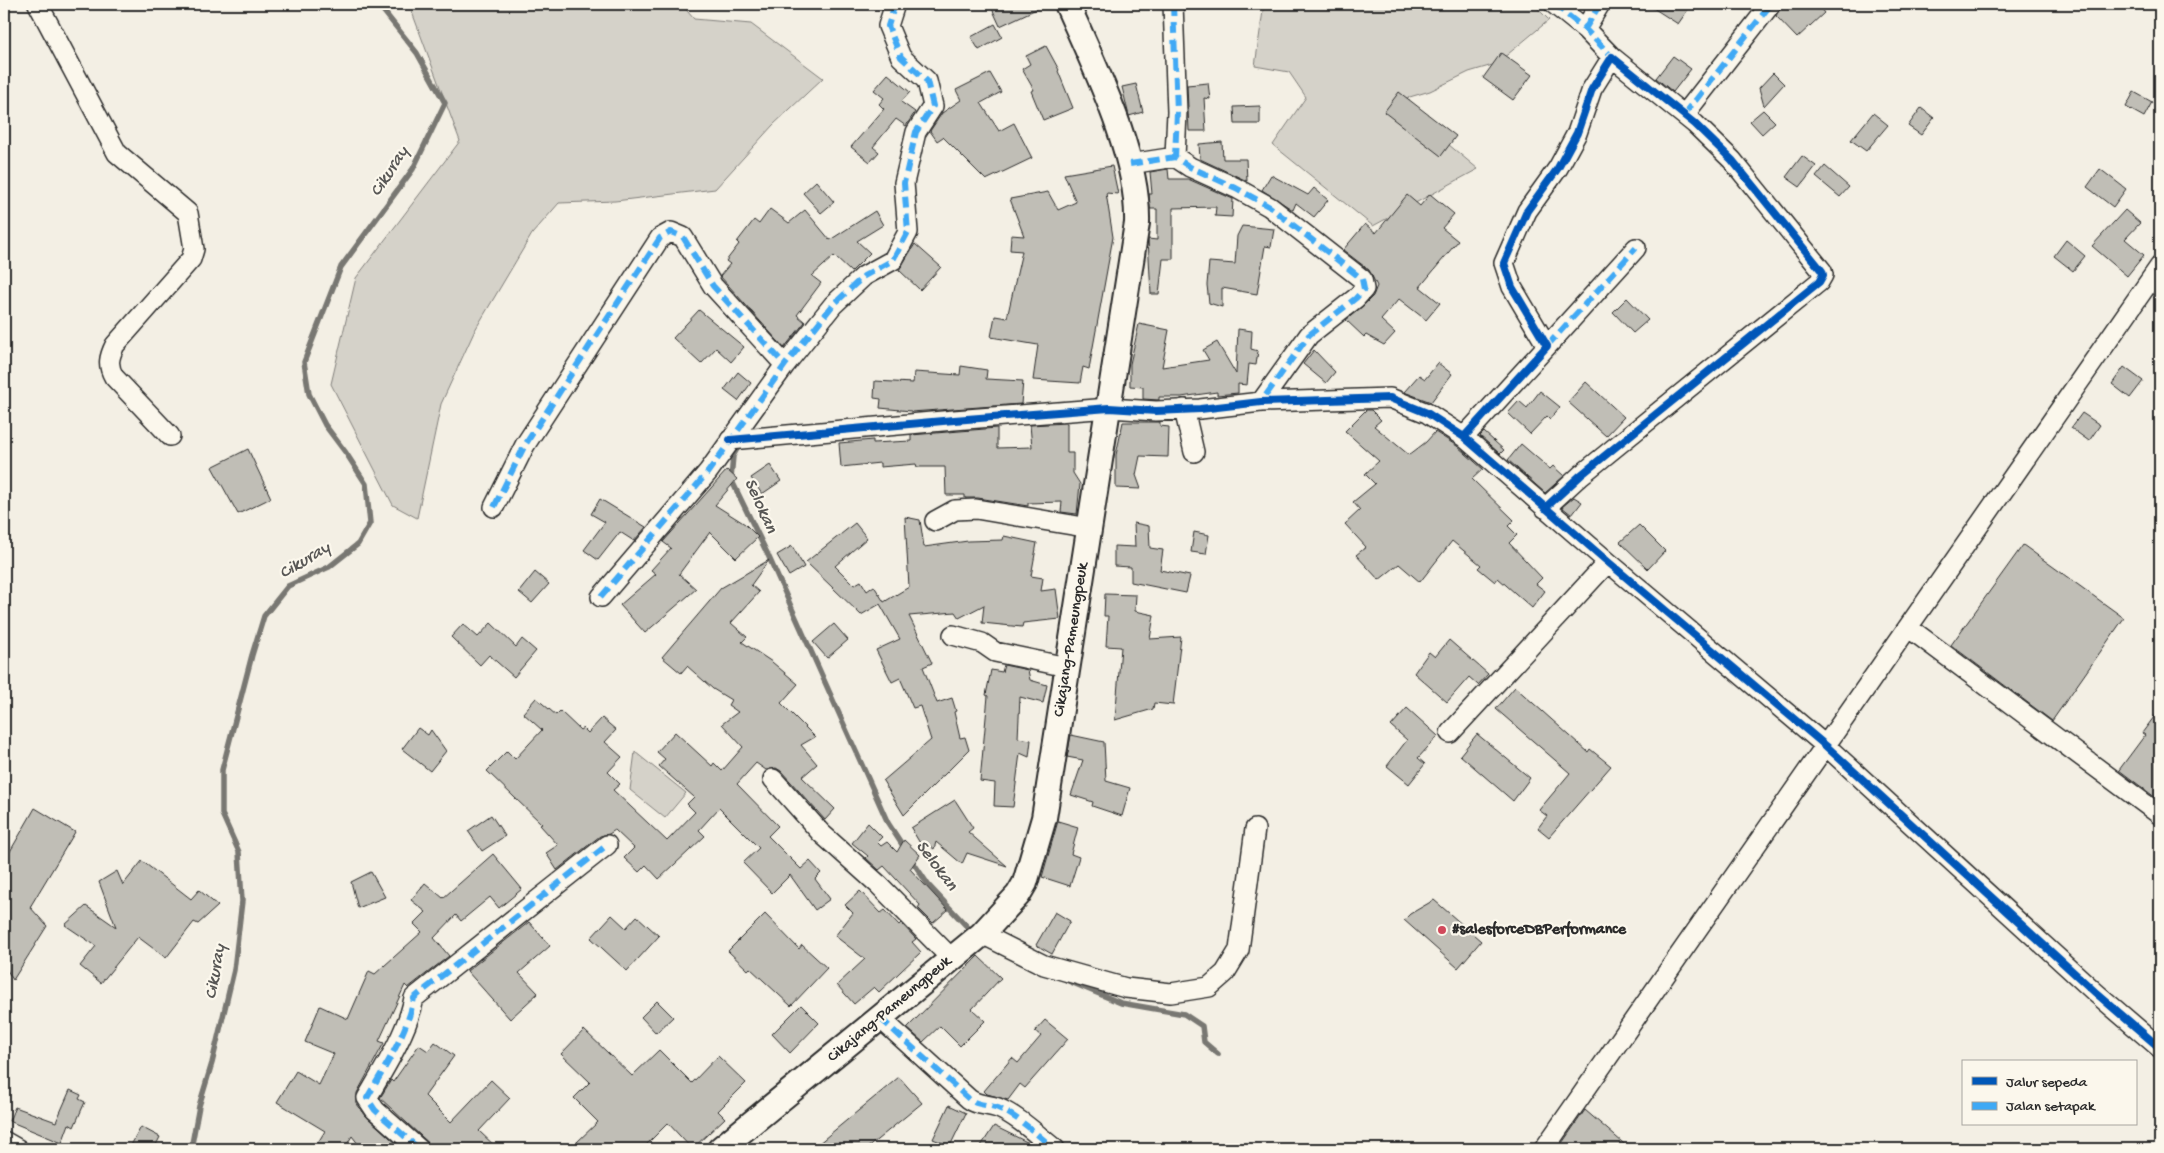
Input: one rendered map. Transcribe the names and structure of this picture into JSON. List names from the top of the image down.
{
  "streets": {
    "main road": ["Cikajang-Pameungpeuk"]
  },
  "water": ["Cikuray", "Selokan"],
  "places": ["#salesforceDBPerformance"],
  "legend": ["Jalur sepeda", "Jalan setapak"]
}
